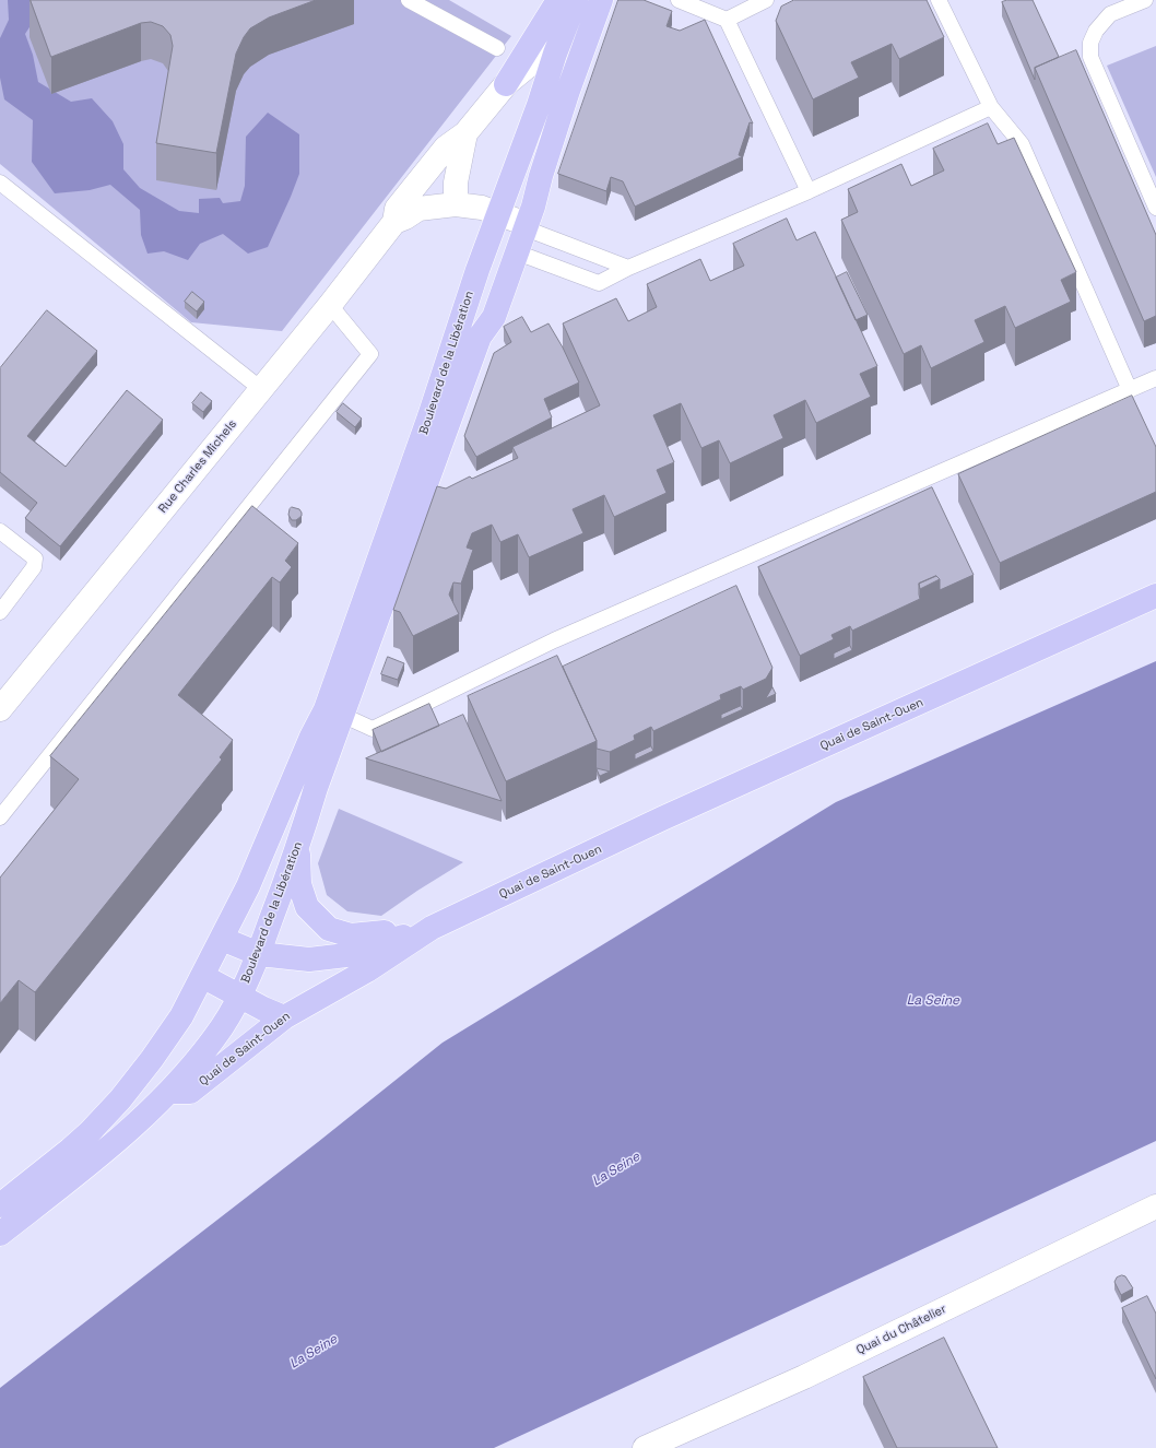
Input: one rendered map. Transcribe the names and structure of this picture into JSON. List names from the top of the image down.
{
  "streets": {
    "main road": ["Boulevard de la Libération", "Quai de Saint-Ouen"],
    "street": ["Rue Charles Michels", "Quai du Châtelier"]
  },
  "crossings": [
    ["Boulevard de la Libération", "Rue Charles Michels"],
    ["Boulevard de la Libération", "Quai de Saint-Ouen"]
  ],
  "water": ["La Seine"]
}
